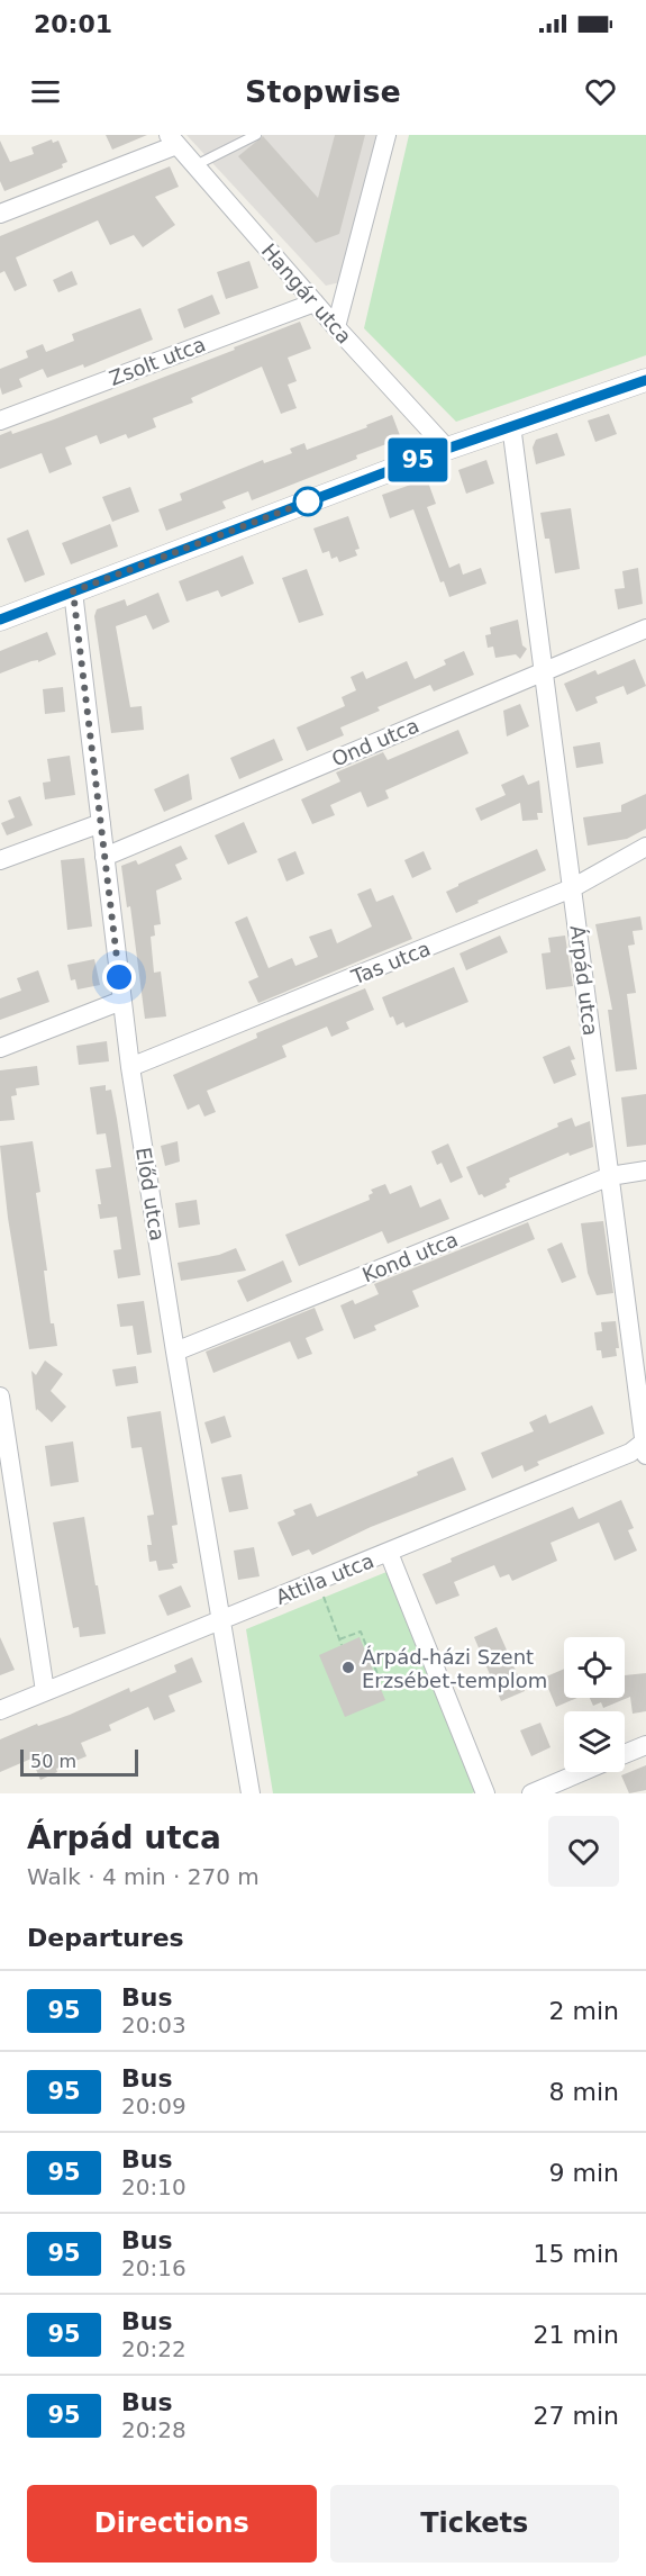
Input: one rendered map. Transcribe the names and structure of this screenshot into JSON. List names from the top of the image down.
{
  "streets": {
    "street": [
      "Hangár utca",
      "Zsolt utca",
      "Ond utca",
      "Tas utca",
      "Árpád utca",
      "Előd utca",
      "Kond utca",
      "Attila utca"
    ]
  },
  "crossings": [
    ["Hangár utca", "Zsolt utca"],
    ["Ond utca", "Árpád utca"],
    ["Ond utca", "Előd utca"],
    ["Tas utca", "Árpád utca"],
    ["Tas utca", "Előd utca"],
    ["Árpád utca", "Kond utca"],
    ["Árpád utca", "Attila utca"],
    ["Előd utca", "Kond utca"],
    ["Előd utca", "Attila utca"]
  ],
  "places": ["Árpád-házi Szent Erzsébet-templom"],
  "lines": ["bus line 95"],
  "scale_bar": "50 m",
  "page": {
    "status": "20:01",
    "header": "Stopwise",
    "on_map": "95",
    "scale": "50 m",
    "heading": [
      ["Árpád utca", "Walk · 4 min · 270 m"],
      "Departures"
    ],
    "list": [
      {
        "mark": "95",
        "name": "Bus",
        "note": "20:03",
        "value": "2 min"
      },
      {
        "mark": "95",
        "name": "Bus",
        "note": "20:09",
        "value": "8 min"
      },
      {
        "mark": "95",
        "name": "Bus",
        "note": "20:10",
        "value": "9 min"
      },
      {
        "mark": "95",
        "name": "Bus",
        "note": "20:16",
        "value": "15 min"
      },
      {
        "mark": "95",
        "name": "Bus",
        "note": "20:22",
        "value": "21 min"
      },
      {
        "mark": "95",
        "name": "Bus",
        "note": "20:28",
        "value": "27 min"
      }
    ],
    "buttons": ["Directions", "Tickets"]
  }
}
